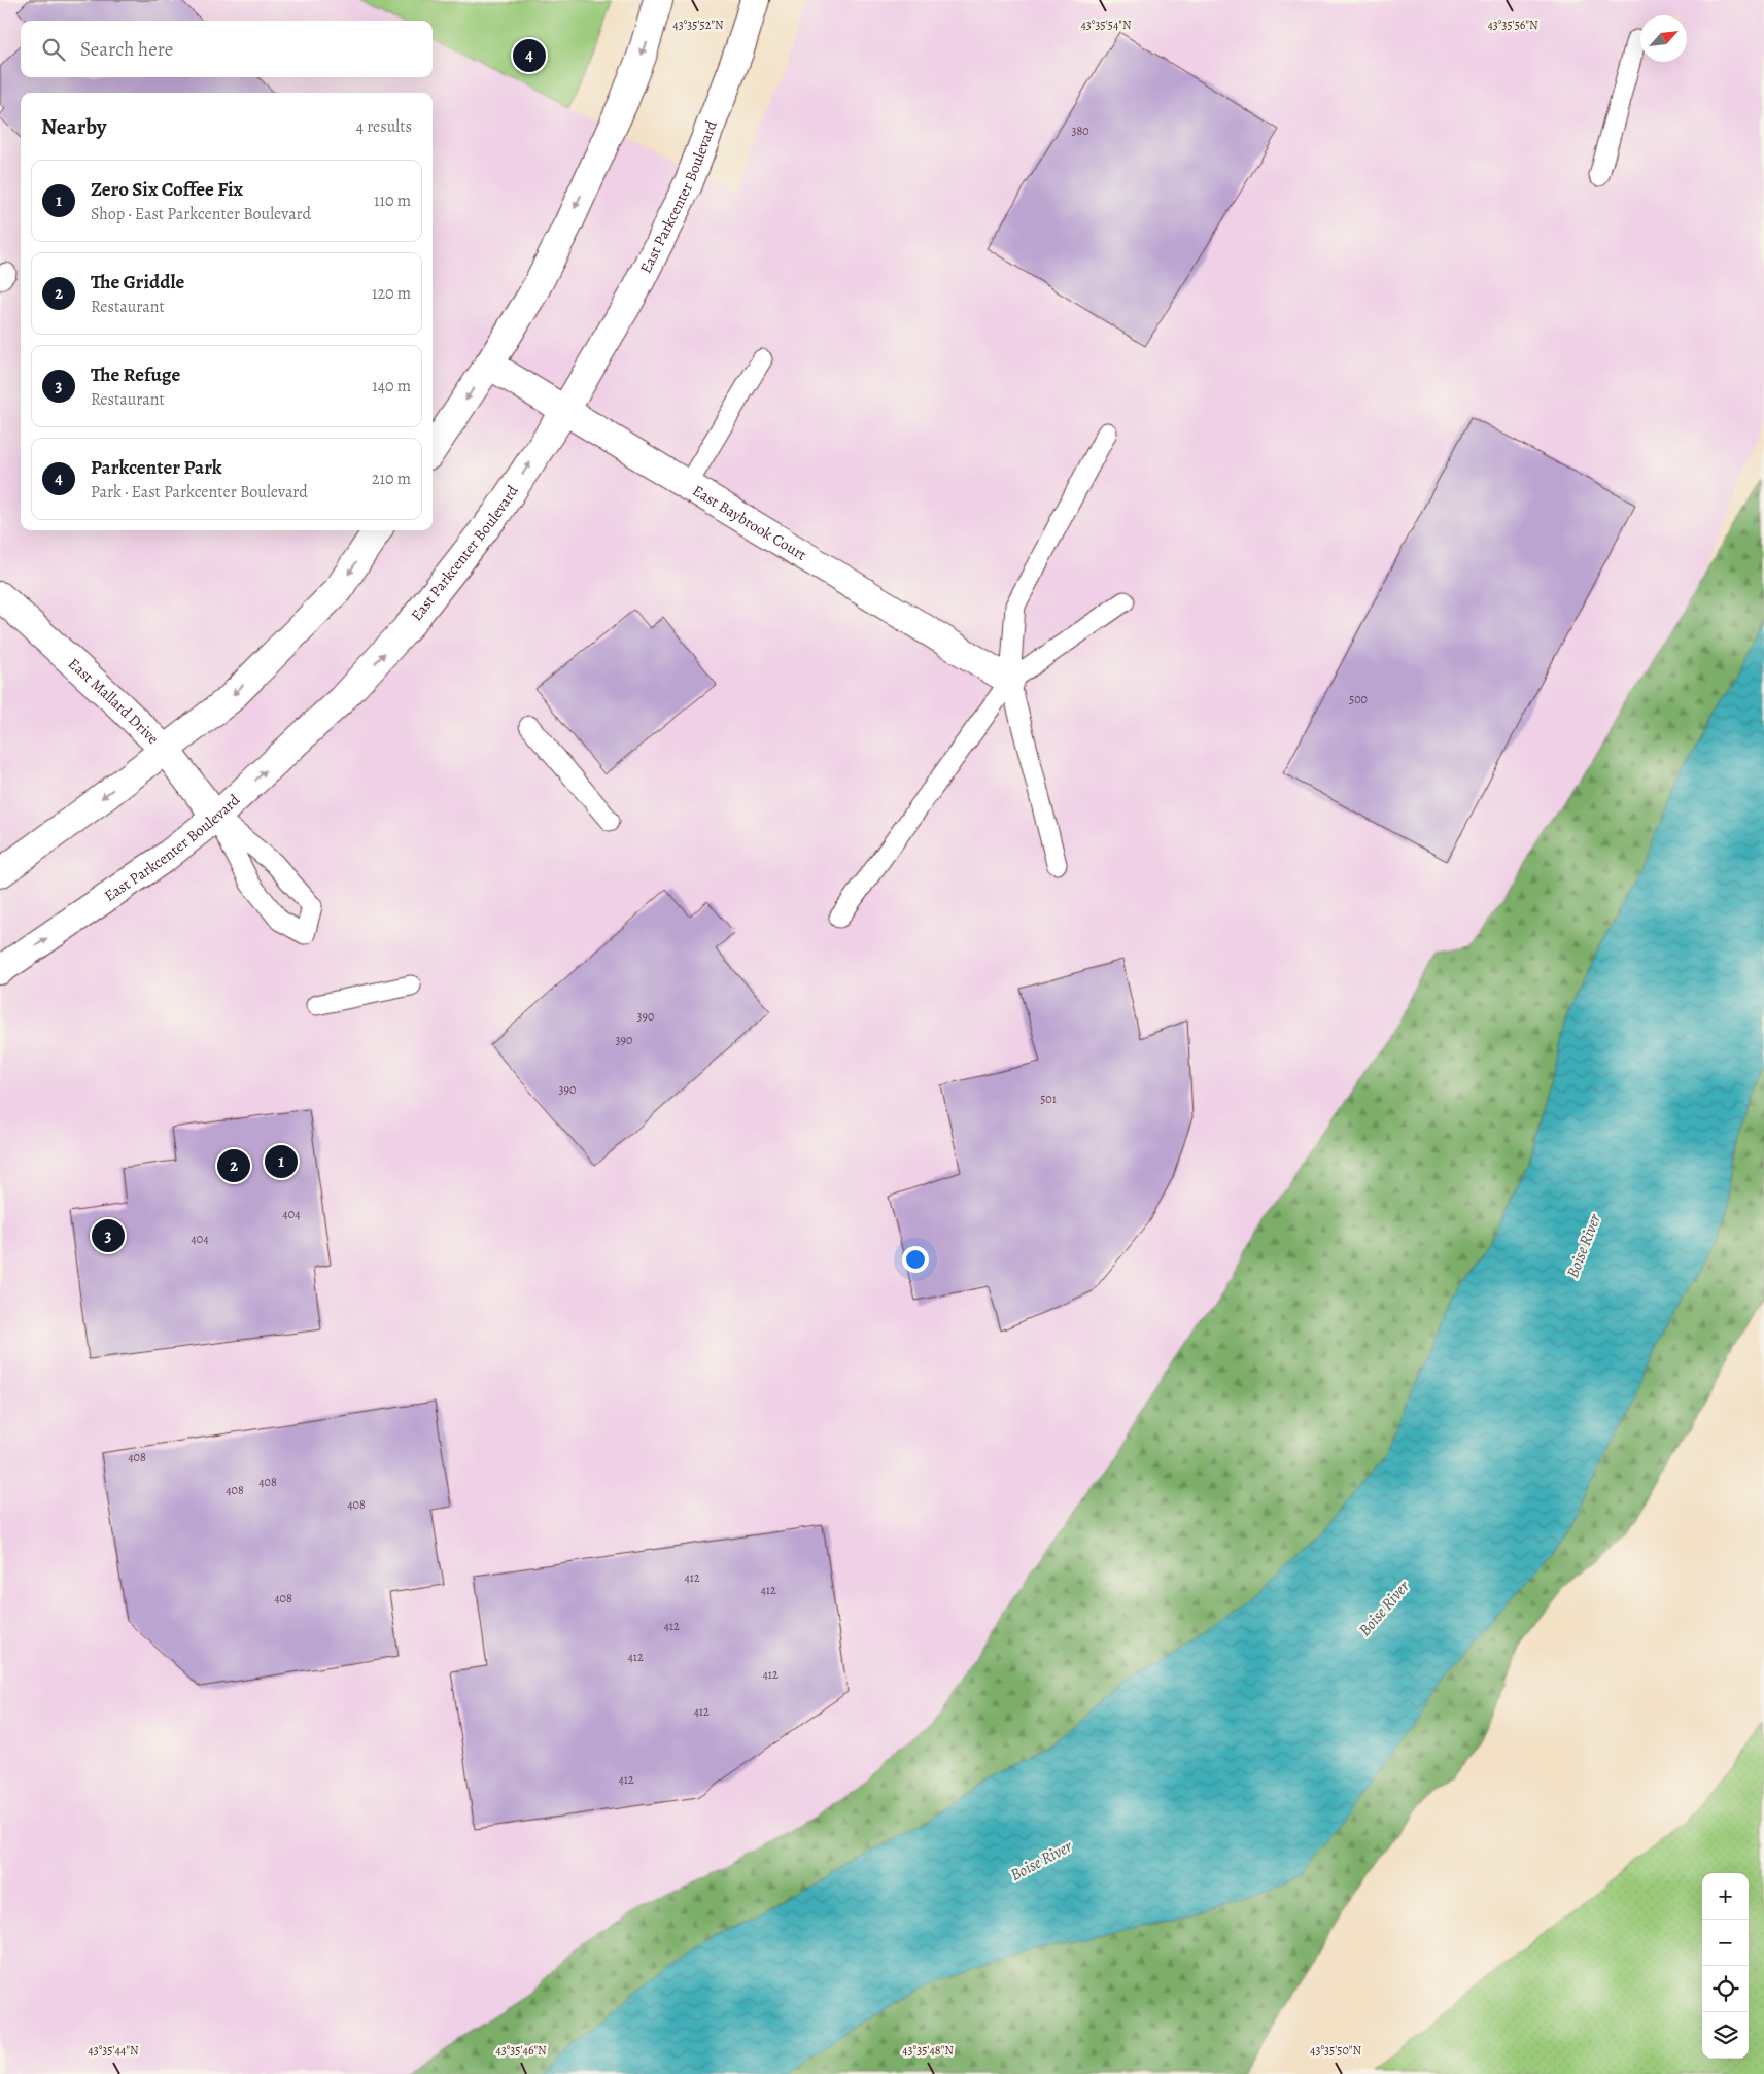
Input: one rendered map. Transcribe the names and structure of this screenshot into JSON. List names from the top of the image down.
{
  "streets": {
    "main road": ["East Parkcenter Boulevard", "East Baybrook Court", "East Mallard Drive"]
  },
  "crossings": [
    ["East Parkcenter Boulevard", "East Baybrook Court"],
    ["East Parkcenter Boulevard", "East Mallard Drive"]
  ],
  "water": ["Boise River"],
  "house_numbers": [
    "380",
    "500",
    "390",
    "390",
    "390",
    "501",
    "404",
    "404",
    "408",
    "408",
    "408",
    "408",
    "412",
    "412",
    "408",
    "412",
    "412",
    "412",
    "412",
    "412"
  ],
  "north": "top right",
  "page": {
    "search": "Search here",
    "pins": [
      "4",
      "1",
      "2",
      "3"
    ],
    "heading": ["Nearby", "4 results"],
    "list": [
      {
        "mark": "1",
        "name": "Zero Six Coffee Fix",
        "note": "Shop · East Parkcenter Boulevard",
        "value": "110 m"
      },
      {
        "mark": "2",
        "name": "The Griddle",
        "note": "Restaurant",
        "value": "120 m"
      },
      {
        "mark": "3",
        "name": "The Refuge",
        "note": "Restaurant",
        "value": "140 m"
      },
      {
        "mark": "4",
        "name": "Parkcenter Park",
        "note": "Park · East Parkcenter Boulevard",
        "value": "210 m"
      }
    ],
    "map_buttons": ["+", "−"]
  },
  "coordinates": [
    "43°35'52\"N",
    "43°35'54\"N",
    "43°35'56\"N",
    "43°35'44\"N",
    "43°35'46\"N",
    "43°35'48\"N",
    "43°35'50\"N"
  ]
}
